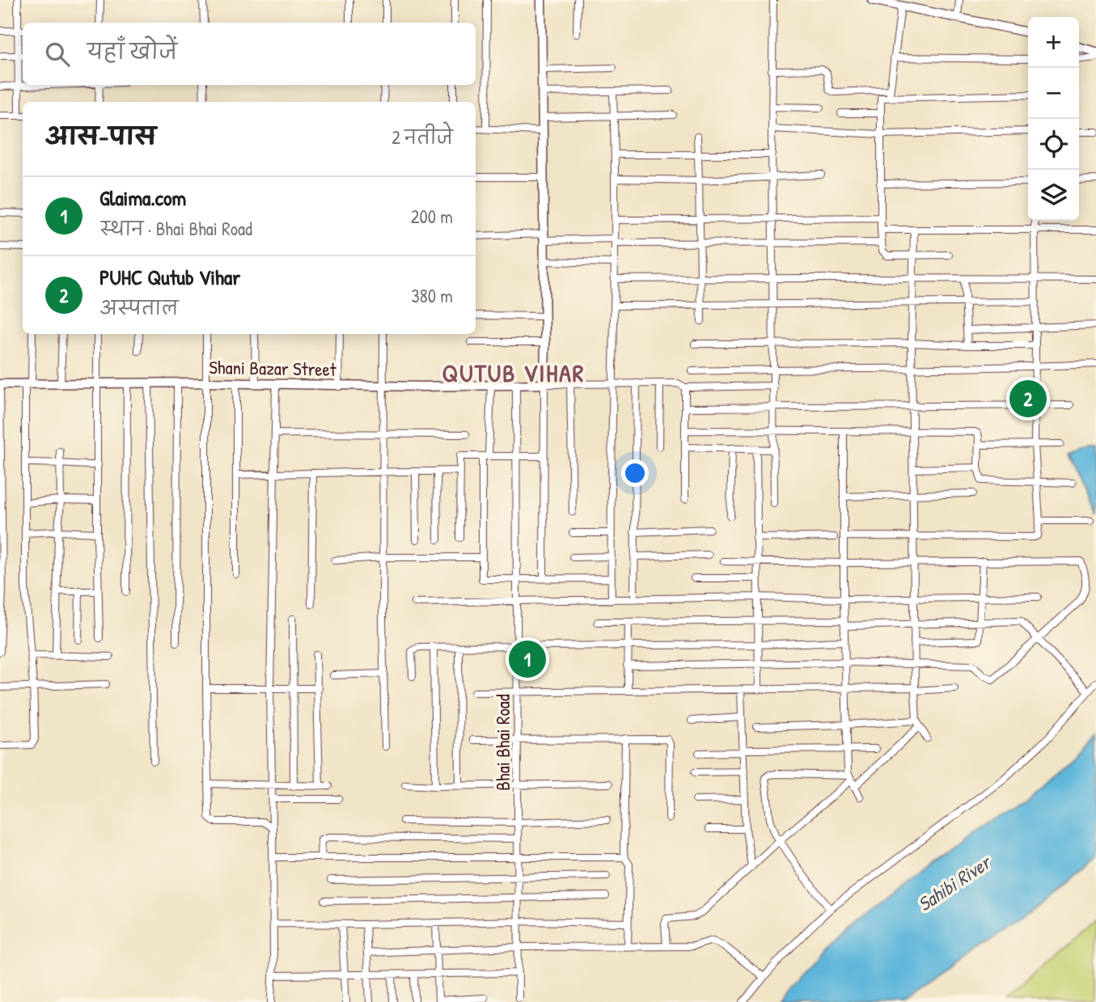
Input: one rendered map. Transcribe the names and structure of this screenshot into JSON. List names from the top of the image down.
{
  "streets": {
    "street": ["Shani Bazar Street", "Bhai Bhai Road"]
  },
  "crossings": [
    ["Shani Bazar Street", "Bhai Bhai Road"]
  ],
  "districts": ["QUTUB VIHAR"],
  "water": ["Sahibi River"],
  "page": {
    "map_buttons": ["+", "−"],
    "search": "यहाँ खोजें",
    "heading": ["आस-पास", "2 नतीजे"],
    "list": [
      {
        "mark": "1",
        "name": "Glaima.com",
        "note": "स्थान · Bhai Bhai Road",
        "value": "200 m"
      },
      {
        "mark": "2",
        "name": "PUHC Qutub Vihar",
        "note": "अस्पताल",
        "value": "380 m"
      }
    ],
    "pins": ["2", "1"]
  }
}
